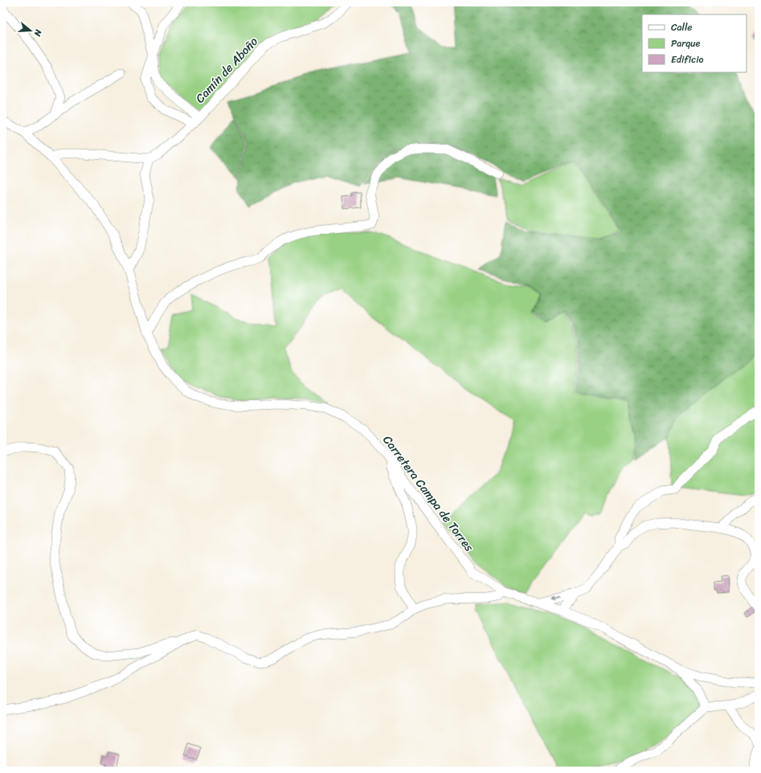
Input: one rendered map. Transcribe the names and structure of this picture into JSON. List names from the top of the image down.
{
  "streets": {
    "street": ["Camín de Aboño", "Carretera Campa de Torres"]
  },
  "legend": ["Calle", "Parque", "Edificio"],
  "north": "right"
}
